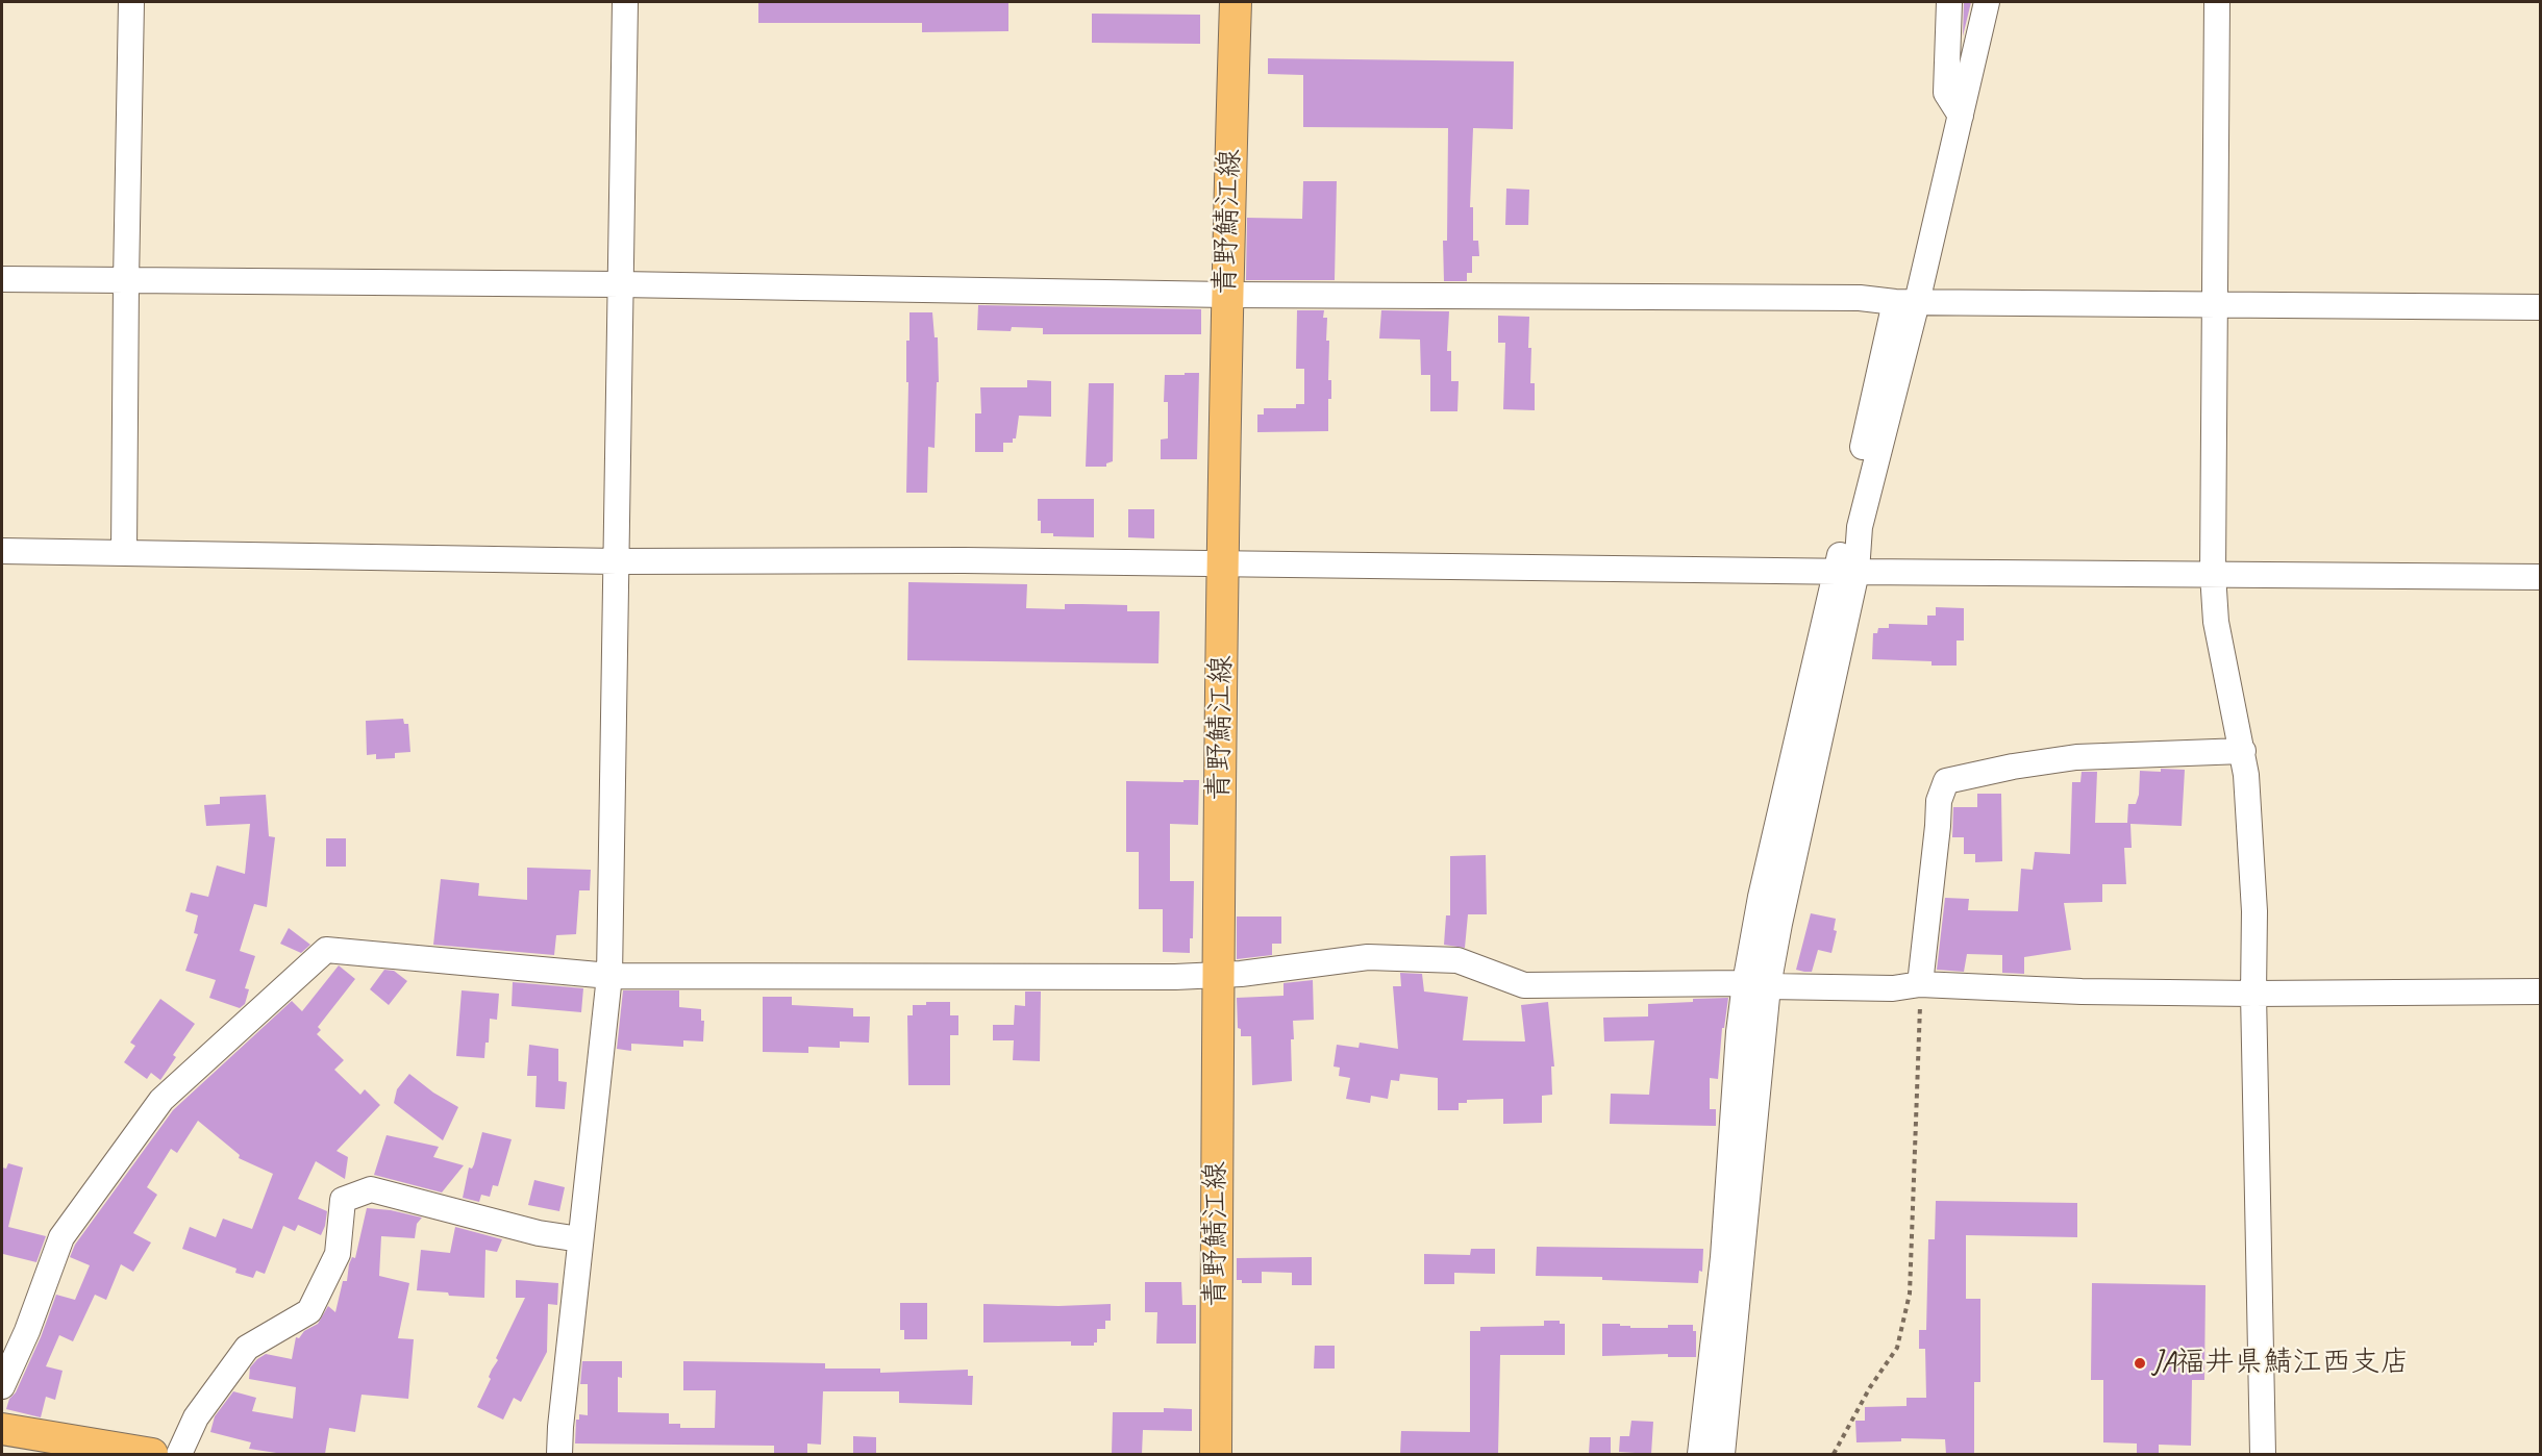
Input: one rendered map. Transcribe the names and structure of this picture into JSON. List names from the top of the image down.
{
  "streets": {
    "main road": ["青野鯖江線"]
  },
  "places": ["JA福井県鯖江西支店"]
}
